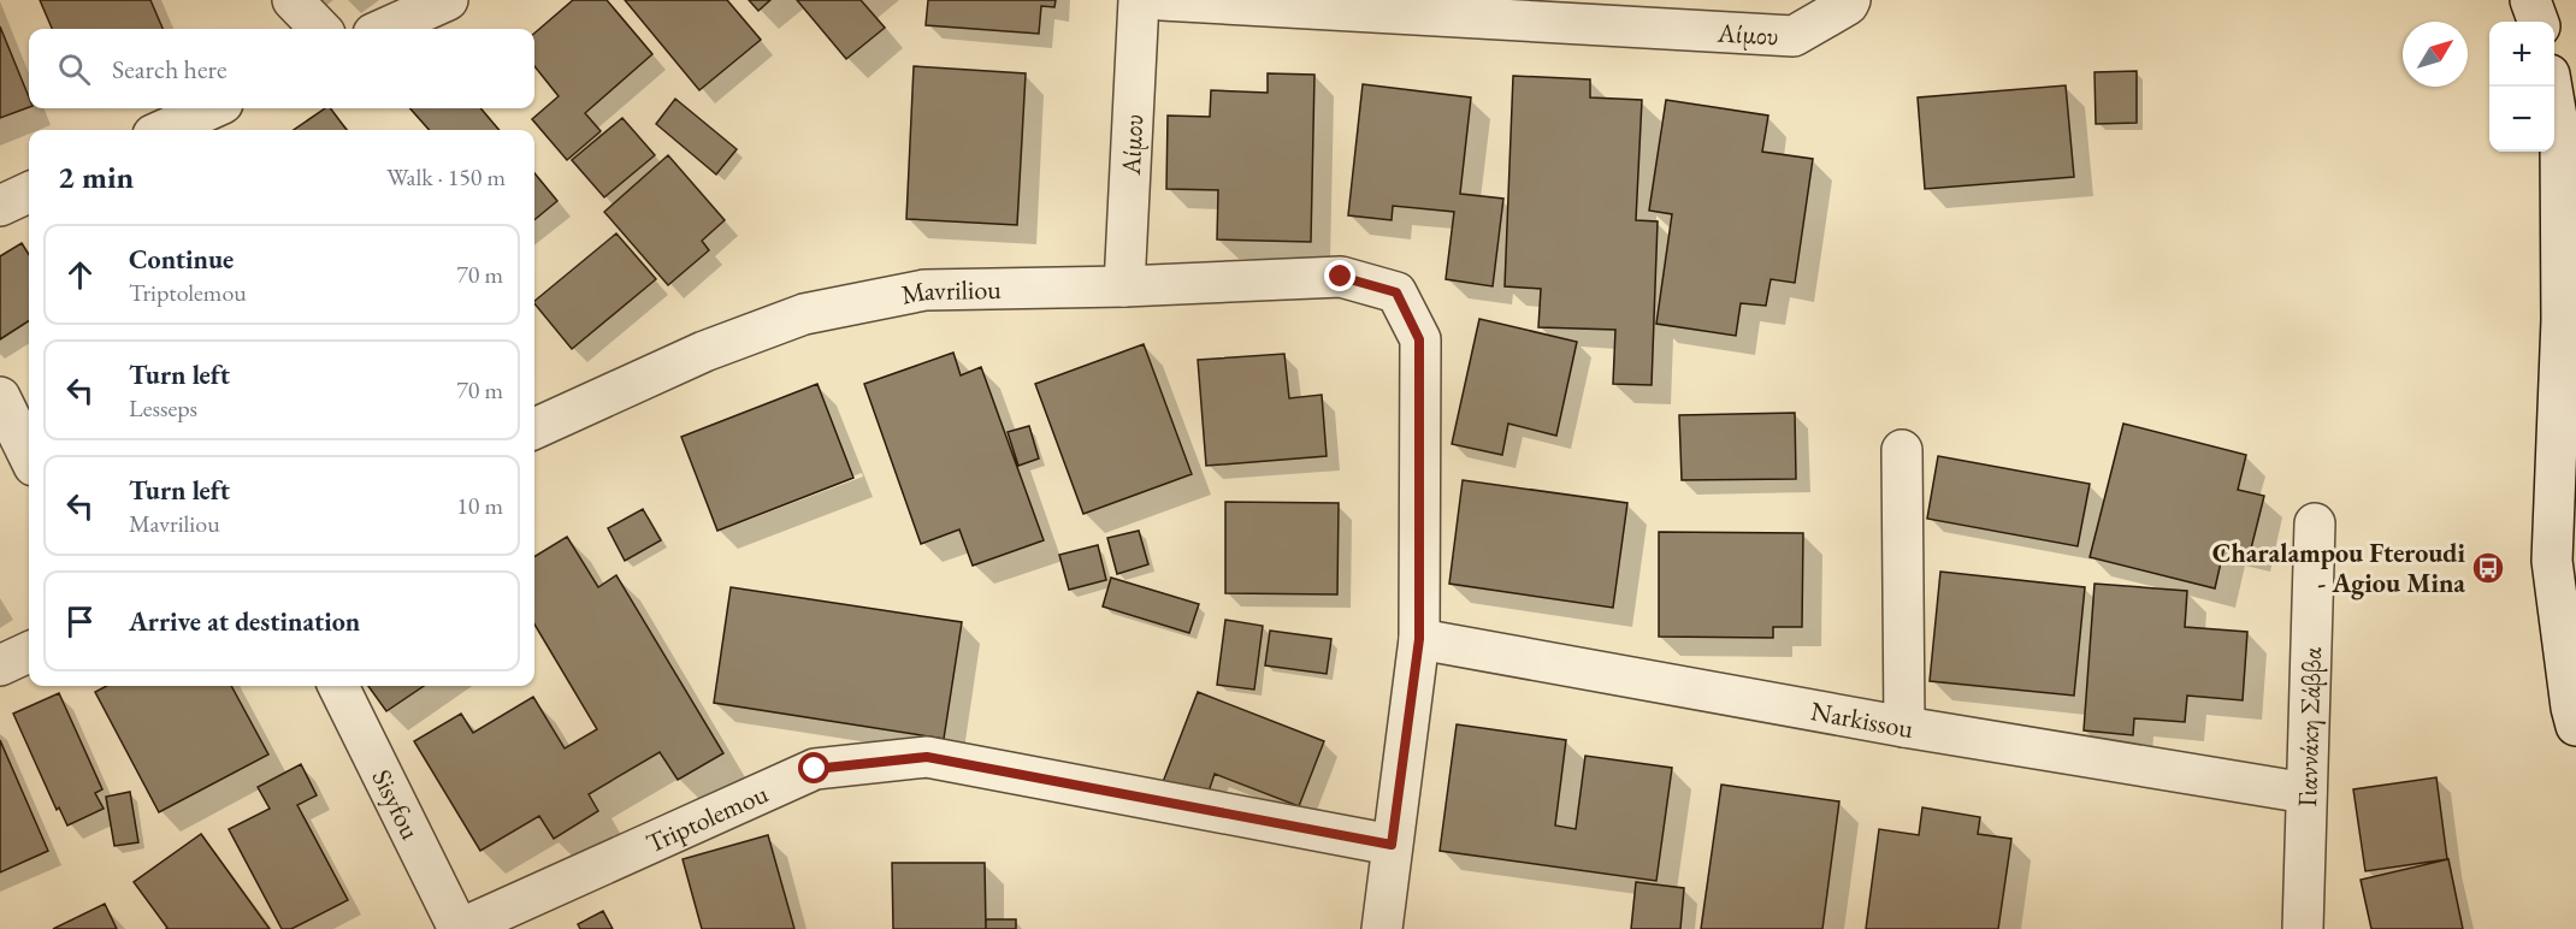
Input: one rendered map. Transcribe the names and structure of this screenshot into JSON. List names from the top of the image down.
{
  "streets": {
    "street": [
      "Αίμου",
      "Mavriliou",
      "Narkissou",
      "Γιαννάκη Σάββα",
      "Sisyfou",
      "Triptolemou"
    ]
  },
  "crossings": [
    ["Αίμου", "Mavriliou"],
    ["Mavriliou", "Narkissou"],
    ["Narkissou", "Γιαννάκη Σάββα"],
    ["Sisyfou", "Triptolemou"]
  ],
  "places": {
    "bus stop": ["Charalampou Fteroudi - Agiou Mina"]
  },
  "north": "top right",
  "page": {
    "map_buttons": ["+", "−"],
    "search": "Search here",
    "heading": ["2 min", "Walk · 150 m"],
    "list": [
      ["Continue", "Triptolemou", "70 m"],
      ["Turn left", "Lesseps", "70 m"],
      ["Turn left", "Mavriliou", "10 m"],
      "Arrive at destination"
    ]
  }
}
